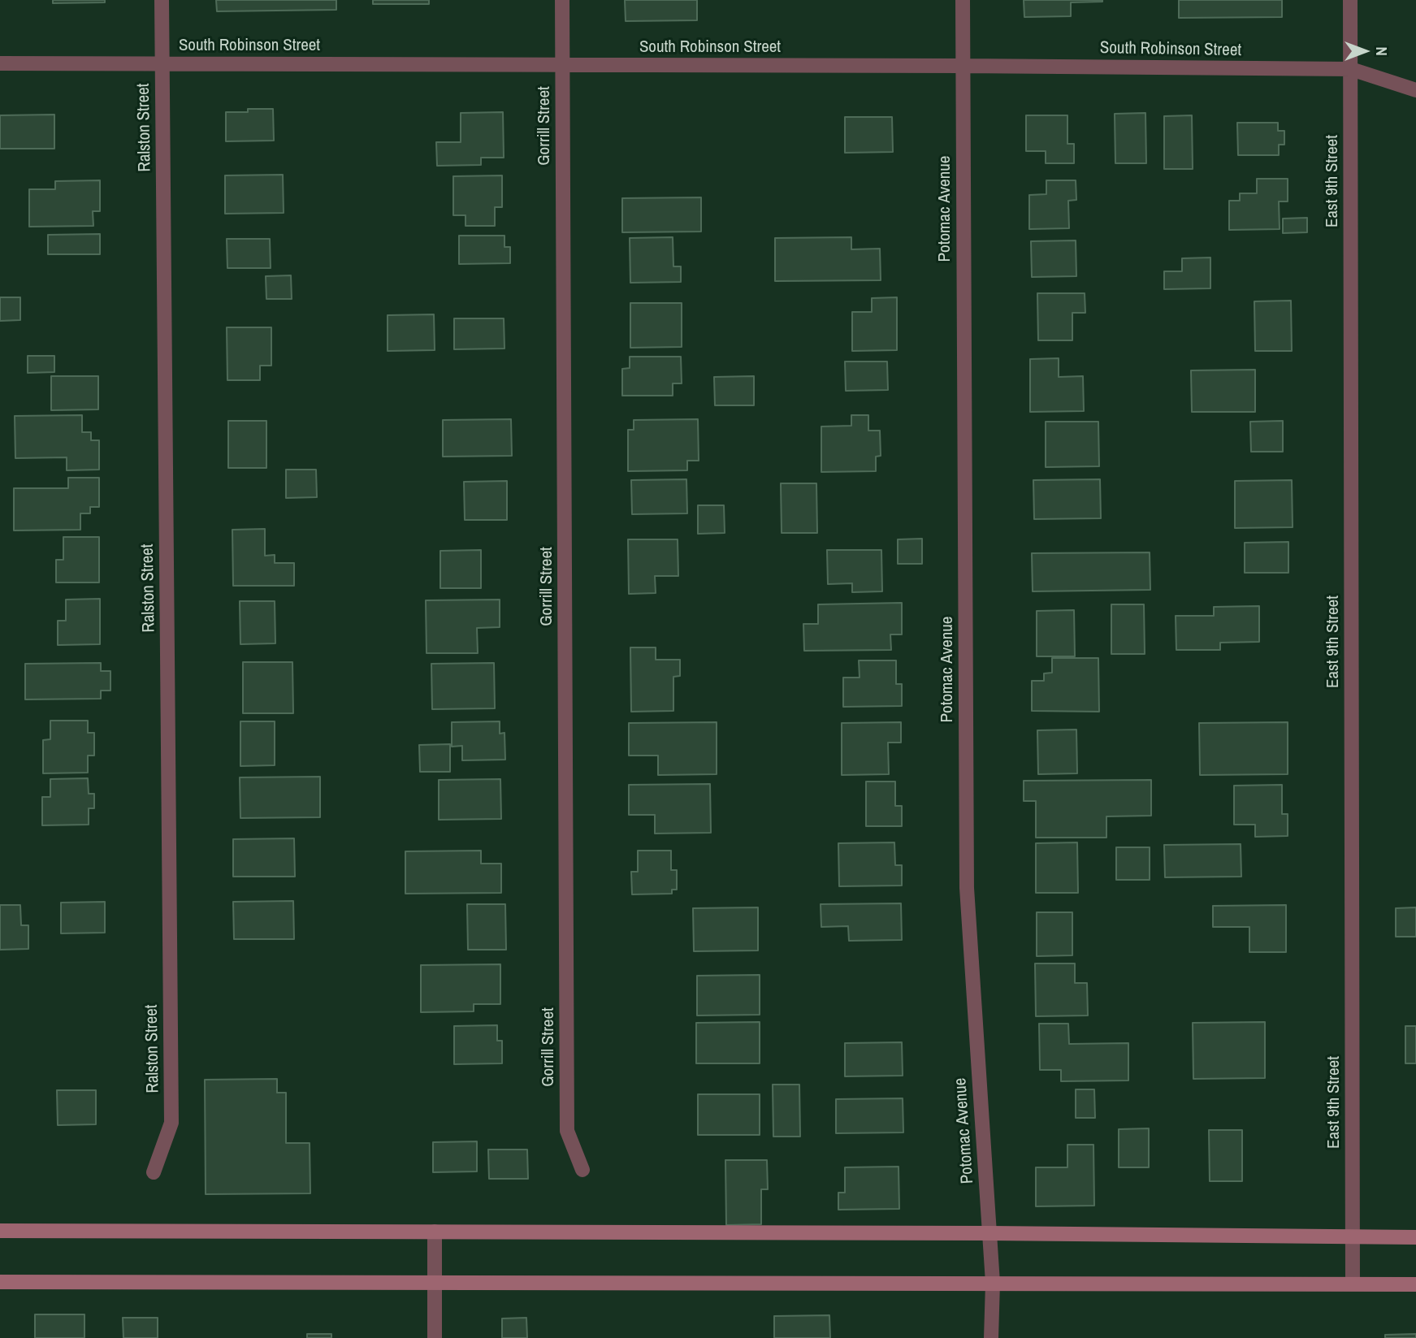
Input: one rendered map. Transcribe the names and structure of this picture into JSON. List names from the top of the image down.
{
  "streets": {
    "street": [
      "South Robinson Street",
      "Gorrill Street",
      "Ralston Street",
      "East 9th Street",
      "Potomac Avenue"
    ]
  },
  "crossings": [
    ["South Robinson Street", "Gorrill Street"],
    ["South Robinson Street", "Ralston Street"],
    ["South Robinson Street", "East 9th Street"],
    ["South Robinson Street", "Potomac Avenue"]
  ],
  "north": "right"
}
